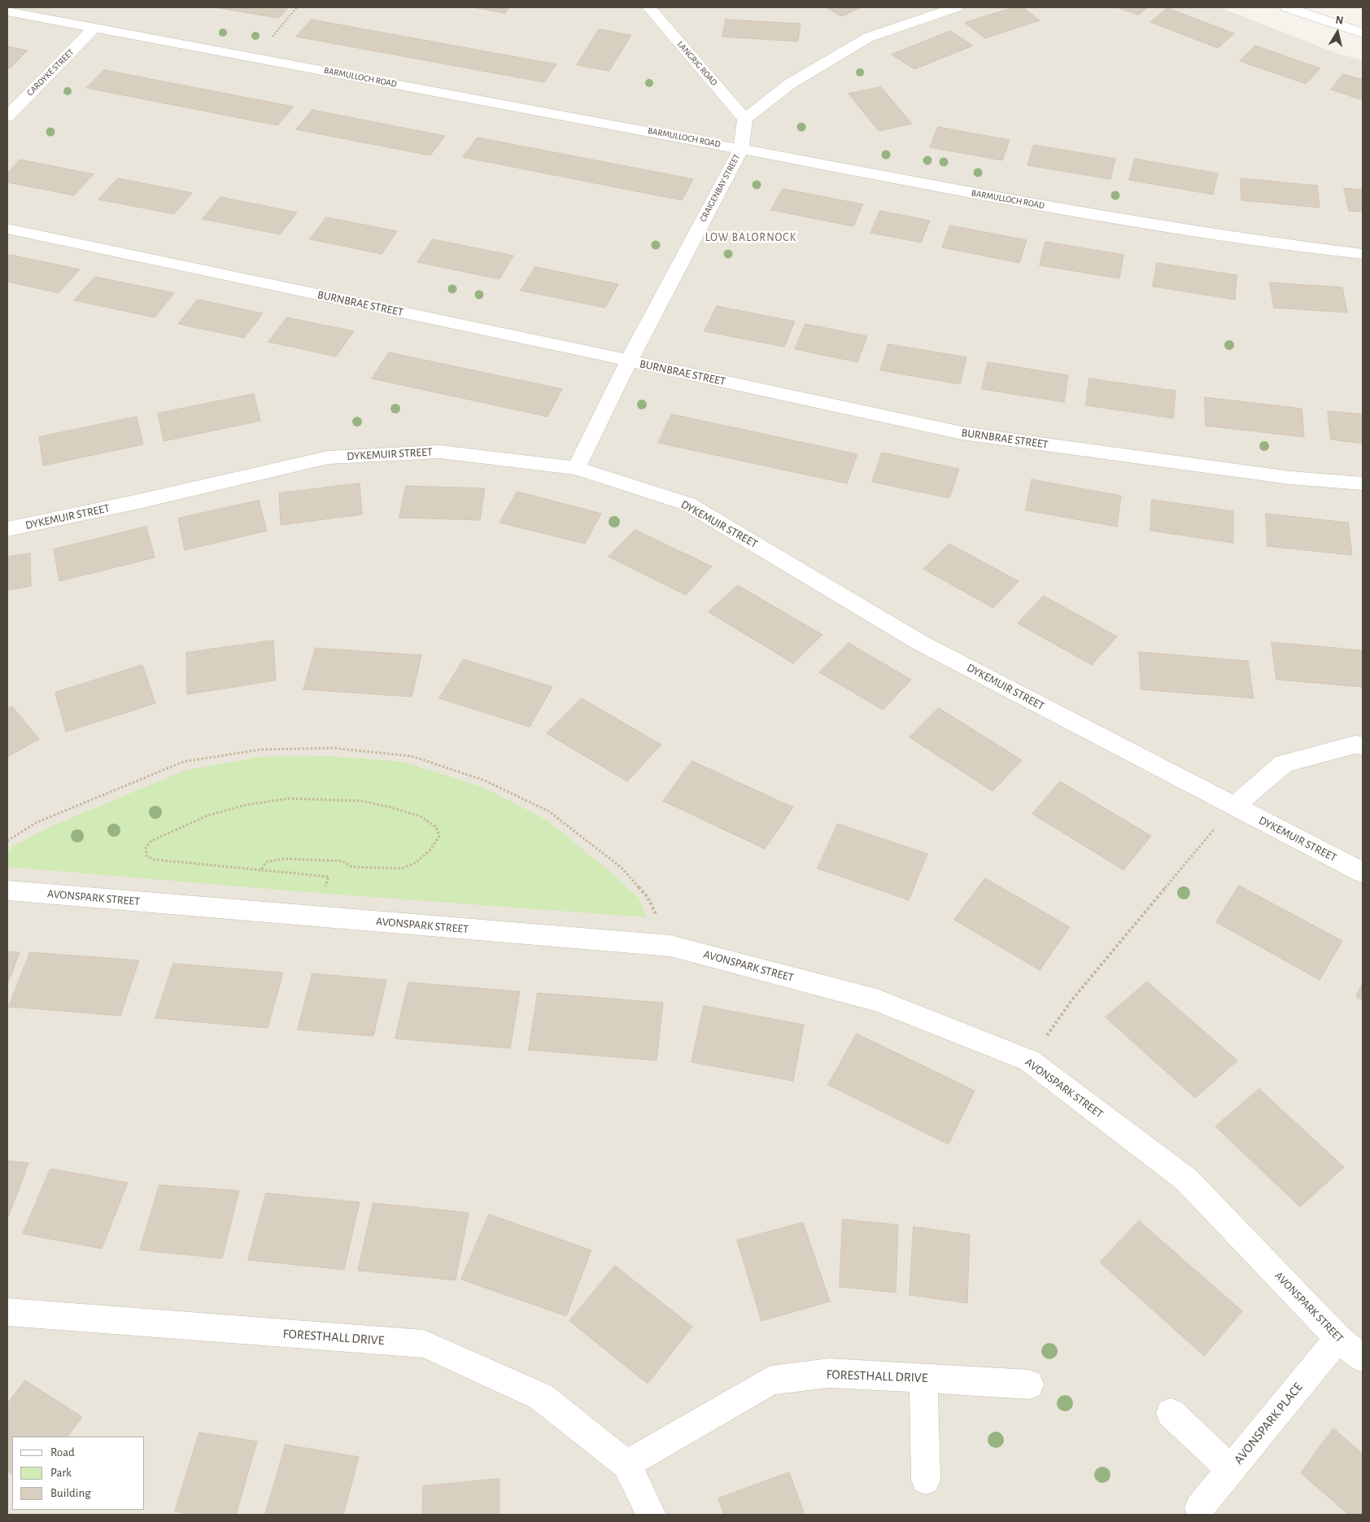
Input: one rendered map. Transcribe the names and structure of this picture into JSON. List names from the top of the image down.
{
  "streets": {
    "street": [
      "LANGRIG ROAD",
      "CARDYKE STREET",
      "BARMULLOCH ROAD",
      "CRAIGENBAY STREET",
      "BURNBRAE STREET",
      "DYKEMUIR STREET",
      "AVONSPARK STREET",
      "FORESTHALL DRIVE",
      "AVONSPARK PLACE"
    ]
  },
  "crossings": [
    ["LANGRIG ROAD", "CRAIGENBAY STREET"],
    ["CARDYKE STREET", "BARMULLOCH ROAD"],
    ["BARMULLOCH ROAD", "CRAIGENBAY STREET"],
    ["CRAIGENBAY STREET", "BURNBRAE STREET"],
    ["CRAIGENBAY STREET", "DYKEMUIR STREET"],
    ["AVONSPARK STREET", "AVONSPARK PLACE"]
  ],
  "districts": ["LOW BALORNOCK"],
  "legend": ["Road", "Park", "Building"],
  "north": "top"
}
